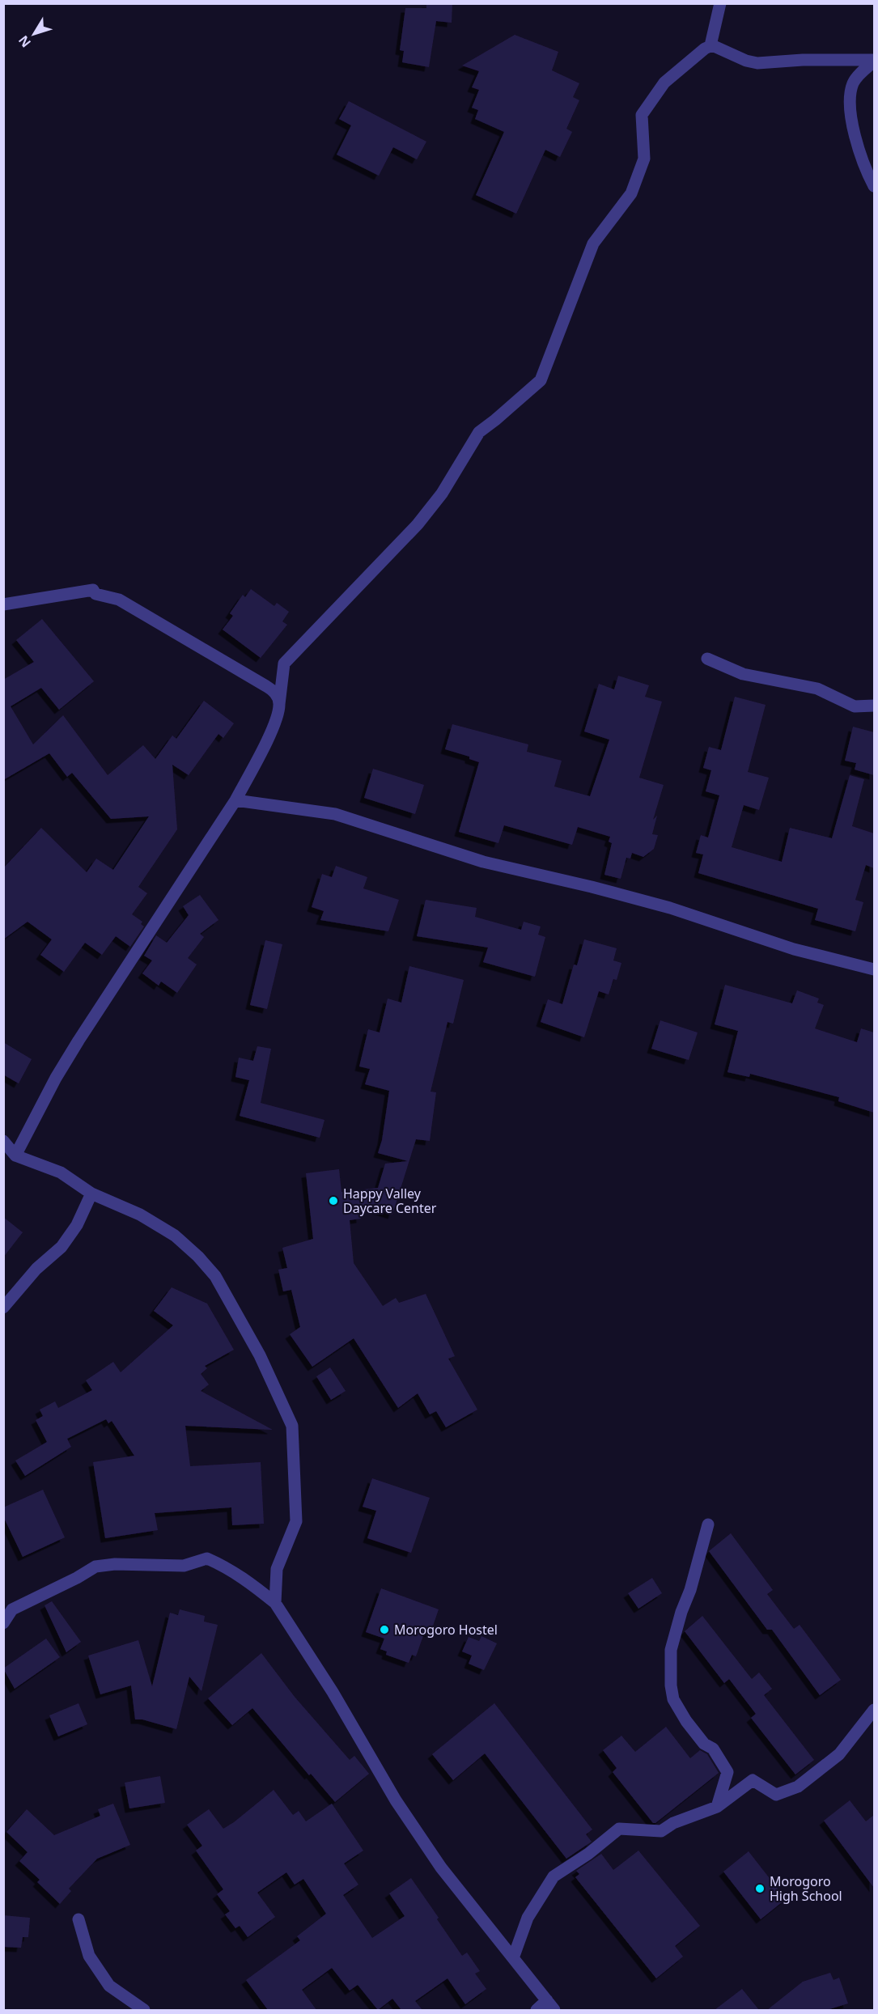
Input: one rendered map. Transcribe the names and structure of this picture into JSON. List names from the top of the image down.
{
  "places": ["Happy Valley Daycare Center", "Morogoro Hostel", "Morogoro High School"],
  "north": "bottom left"
}
